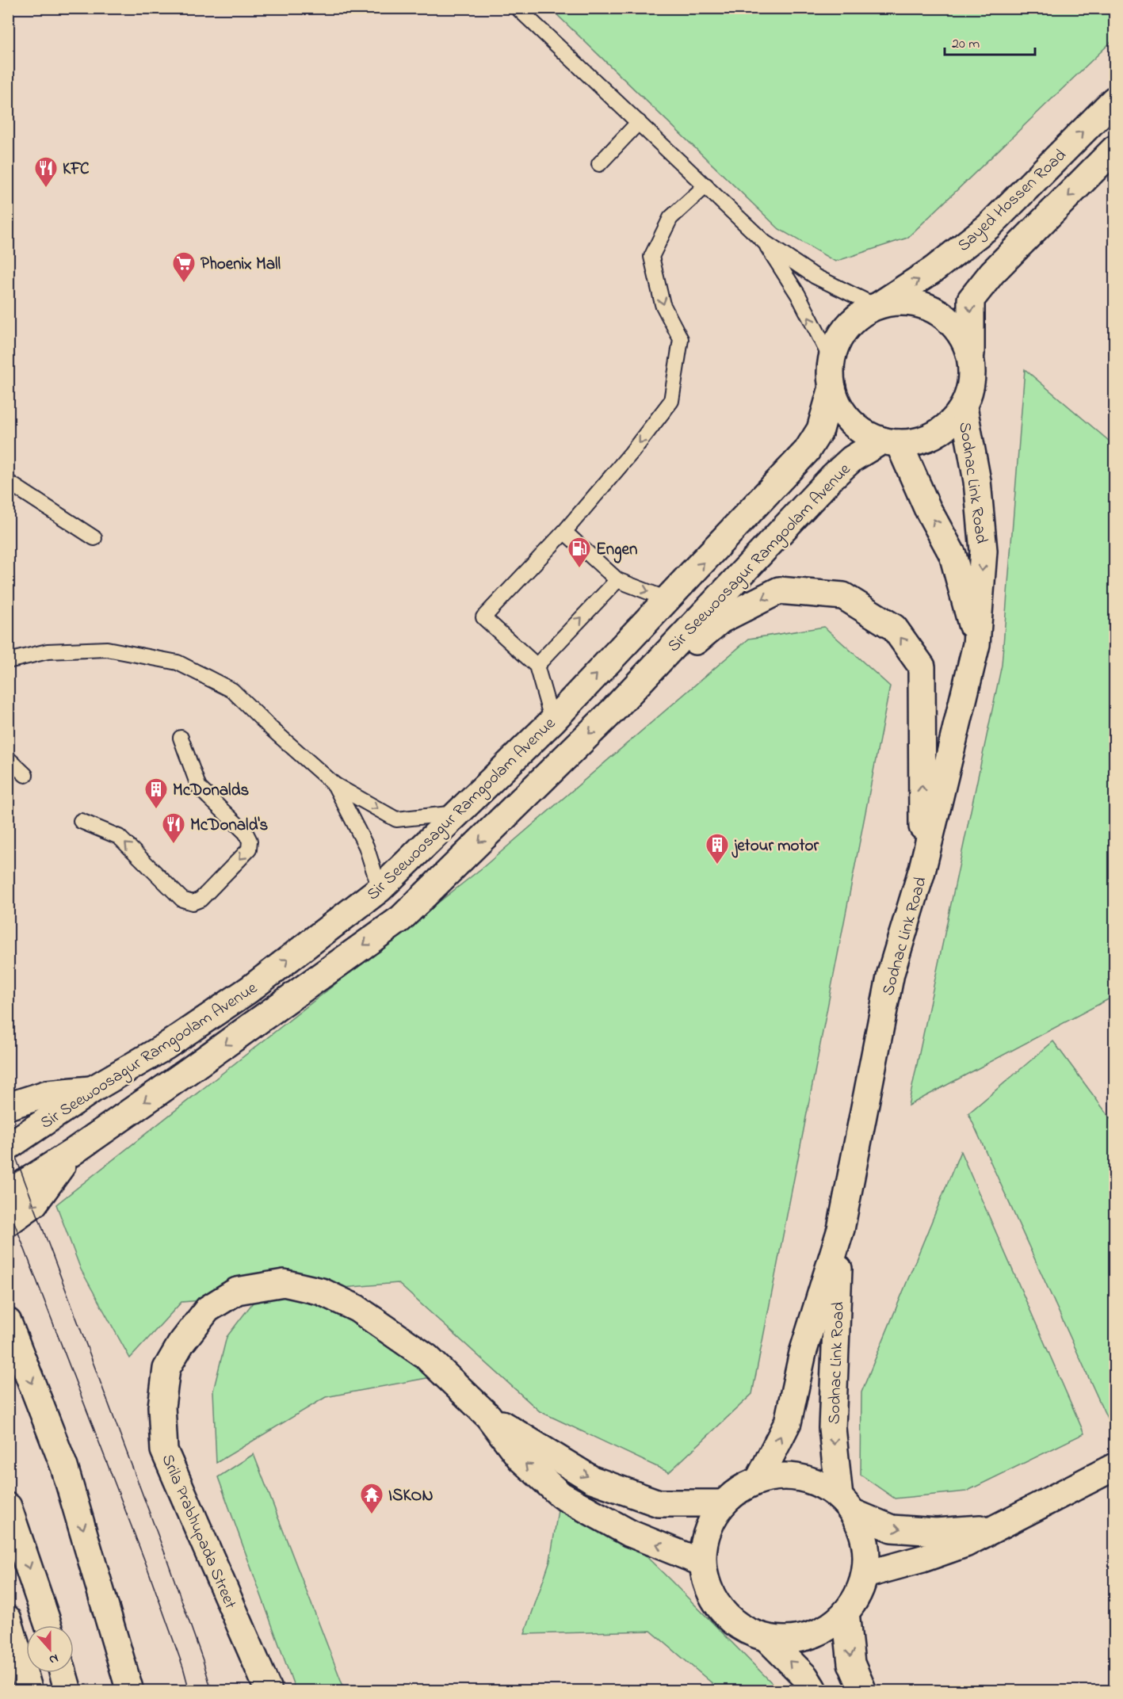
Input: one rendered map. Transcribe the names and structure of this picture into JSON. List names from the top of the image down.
{
  "streets": {
    "main road": [
      "Sayed Hossen Road",
      "Sodnac Link Road",
      "Sir Seewoosagur Ramgoolam Avenue",
      "Srila Prabhupada Street"
    ]
  },
  "crossings": [
    ["Sayed Hossen Road", "Sodnac Link Road"],
    ["Sayed Hossen Road", "Sir Seewoosagur Ramgoolam Avenue"],
    ["Sodnac Link Road", "Sir Seewoosagur Ramgoolam Avenue"]
  ],
  "places": {
    "restaurant": ["KFC", "McDonald's"],
    "supermarket": ["Phoenix Mall"],
    "fuel station": ["Engen"],
    "building": ["McDonalds", "jetour motor"],
    "temple": ["ISKON"]
  },
  "scale_bar": "20 m",
  "north": "bottom"
}
